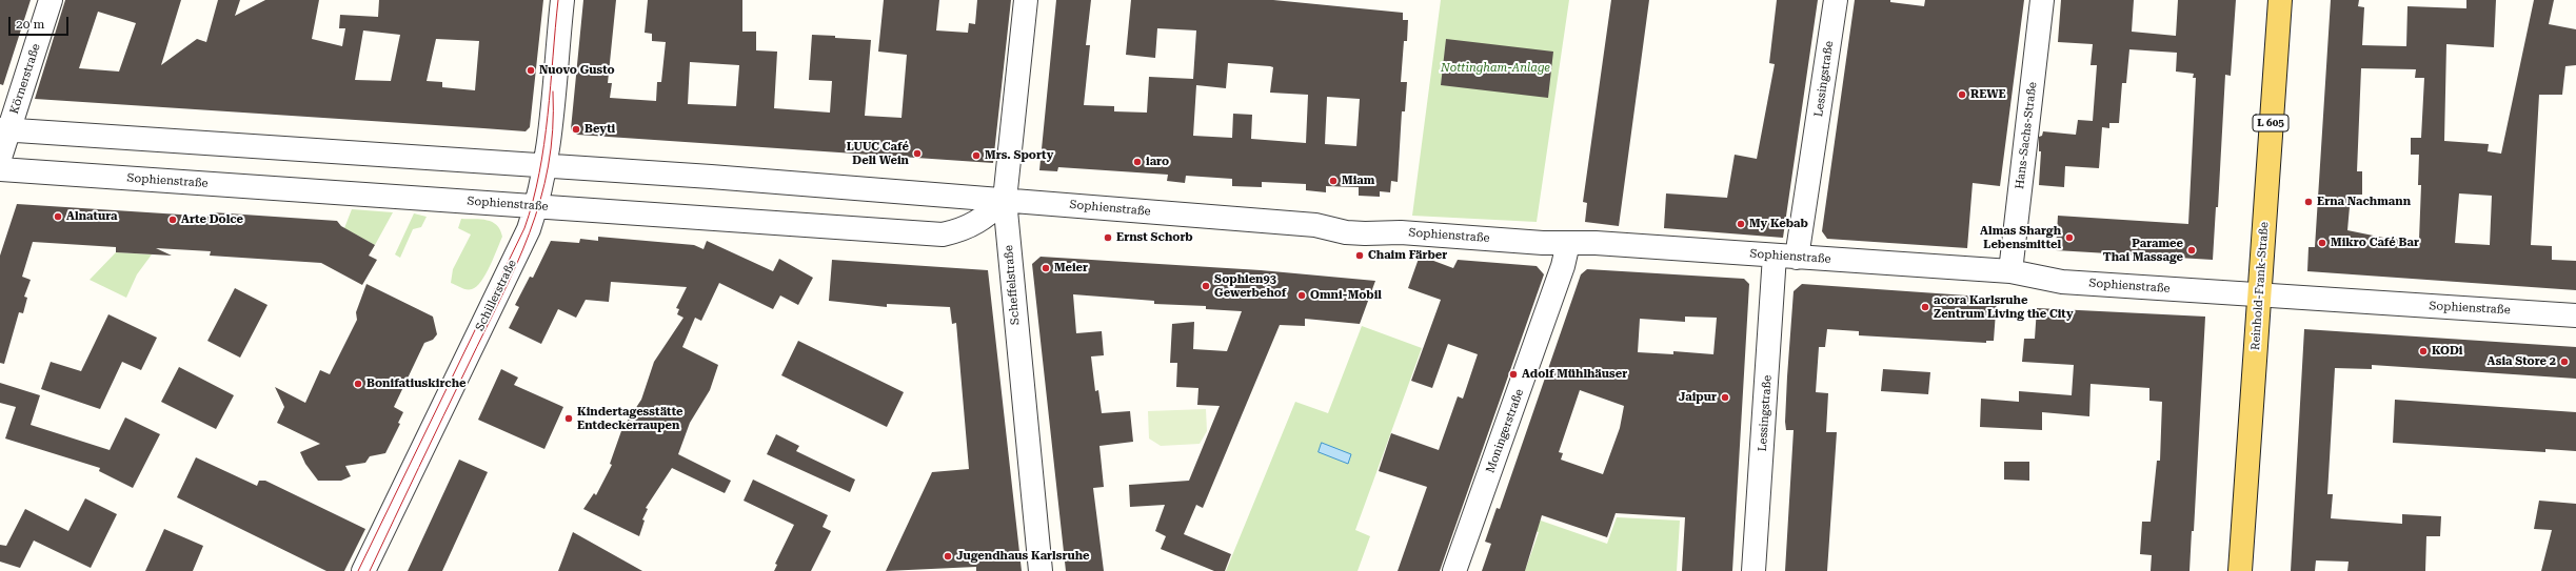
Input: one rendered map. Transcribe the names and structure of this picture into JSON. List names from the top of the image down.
{
  "streets": {
    "main road": ["L 605", "Reinhold-Frank-Straße"],
    "street": [
      "Körnerstraße",
      "Lessingstraße",
      "Hans-Sachs-Straße",
      "Sophienstraße",
      "Scheffelstraße",
      "Schillerstraße",
      "Moningerstraße"
    ]
  },
  "crossings": [
    ["Körnerstraße", "Sophienstraße"],
    ["Lessingstraße", "Sophienstraße"],
    ["Hans-Sachs-Straße", "Sophienstraße"],
    ["Sophienstraße", "Scheffelstraße"],
    ["Sophienstraße", "Reinhold-Frank-Straße"],
    ["Sophienstraße", "Schillerstraße"],
    ["Sophienstraße", "Moningerstraße"]
  ],
  "parks": ["Nottingham-Anlage"],
  "places": [
    "Nuovo Gusto",
    "REWE",
    "Beyti",
    "LUUC Café Deli Wein",
    "Mrs. Sporty",
    "iaro",
    "Miam",
    "Erna Nachmann",
    "Alnatura",
    "Arte Dolce",
    "My Kebab",
    "Ernst Schorb",
    "Almas Shargh Lebensmittel",
    "Mikro Café Bar",
    "Paramee Thai Massage",
    "Chaim Färber",
    "Meier",
    "Sophien93 Gewerbehof",
    "Omni-Mobil",
    "acora Karlsruhe Zentrum Living the City",
    "KODi",
    "Asia Store 2",
    "Adolf Mühlhäuser",
    "Bonifatiuskirche",
    "Jaipur",
    "Kindertagesstätte Entdeckerraupen",
    "Jugendhaus Karlsruhe"
  ],
  "scale_bar": "20 m"
}
